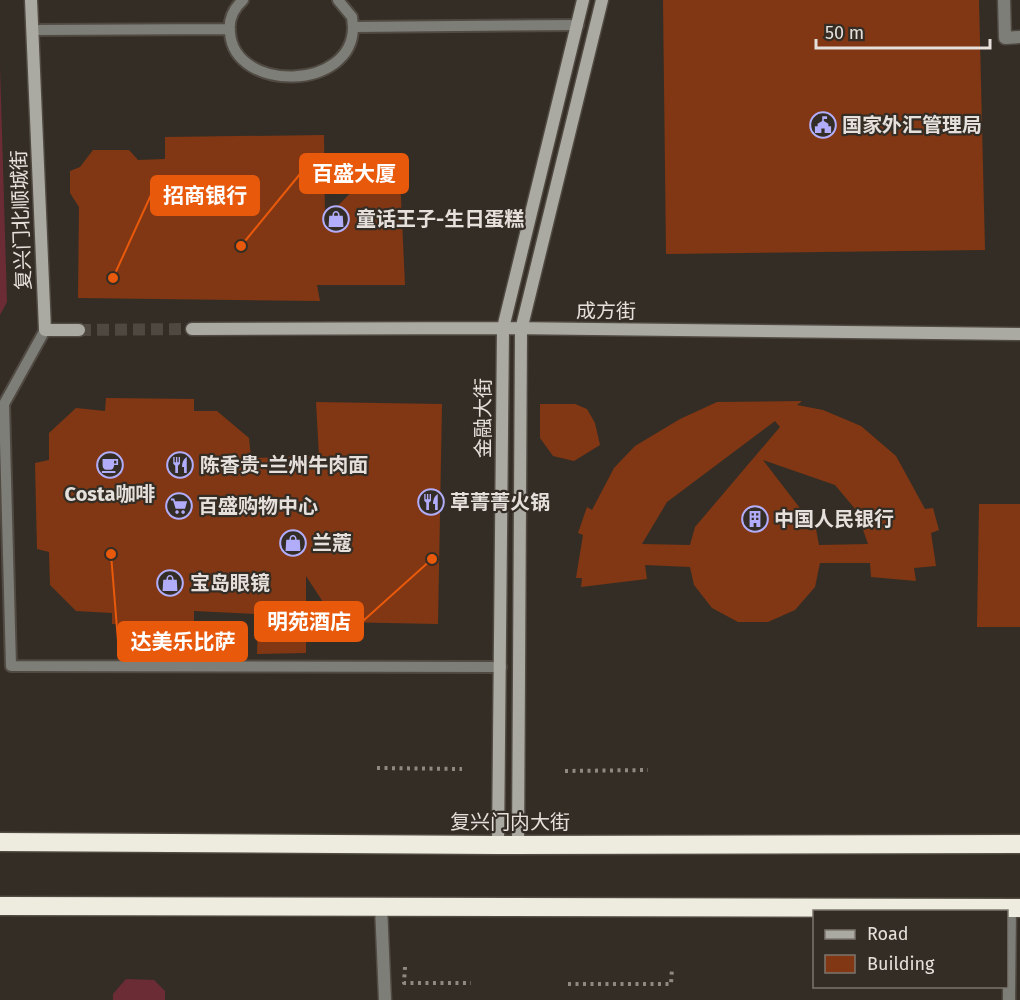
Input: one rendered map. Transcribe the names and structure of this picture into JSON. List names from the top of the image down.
{
  "streets": {
    "highway": ["复兴门内大街"],
    "main road": ["复兴门北顺城街", "成方街", "金融大街"]
  },
  "crossings": [
    ["成方街", "金融大街"],
    ["金融大街", "复兴门内大街"]
  ],
  "places": {
    "public building": ["国家外汇管理局"],
    "shop": ["童话王子-生日蛋糕", "兰蔻", "宝岛眼镜"],
    "other": [
      "百盛大厦",
      "招商银行",
      "达美乐比萨",
      "明苑酒店"
    ],
    "cafe": ["Costa咖啡"],
    "restaurant": ["陈香贵-兰州牛肉面", "草菁菁火锅"],
    "supermarket": ["百盛购物中心"],
    "building": ["中国人民银行"]
  },
  "legend": ["Road", "Building"],
  "scale_bar": "50 m"
}
